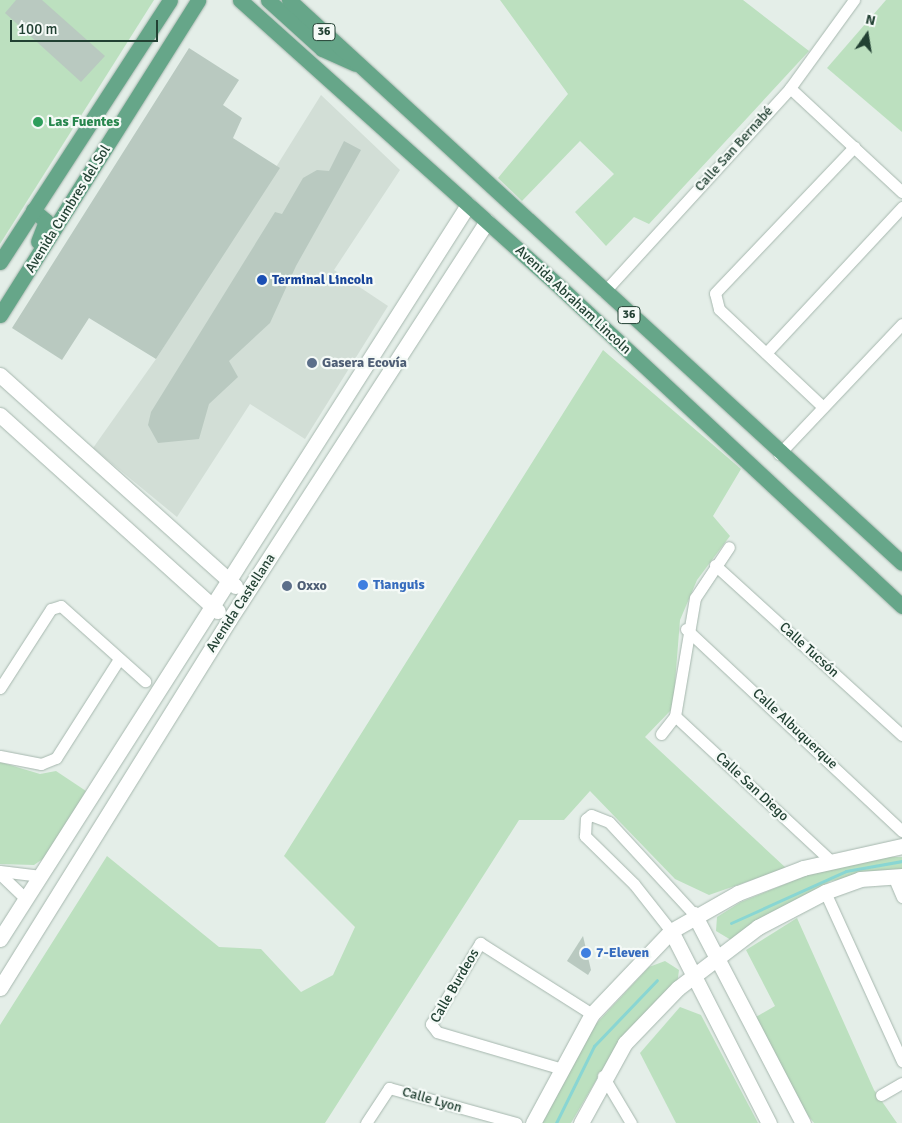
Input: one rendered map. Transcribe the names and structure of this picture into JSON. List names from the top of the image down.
{
  "streets": {
    "main road": ["36", "Avenida Cumbres del Sol", "Avenida Abraham Lincoln"],
    "street": [
      "Calle San Bernabé",
      "Avenida Castellana",
      "Calle Tucsón",
      "Calle Albuquerque",
      "Calle San Diego",
      "Calle Burdeos",
      "Calle Lyon"
    ]
  },
  "crossings": [
    ["36", "Calle San Bernabé"],
    ["Avenida Abraham Lincoln", "Avenida Castellana"]
  ],
  "places": [
    "Las Fuentes",
    "Terminal Lincoln",
    "Gasera Ecovía",
    "Tianguis",
    "Oxxo",
    "7-Eleven"
  ],
  "scale_bar": "100 m",
  "north": "top"
}
